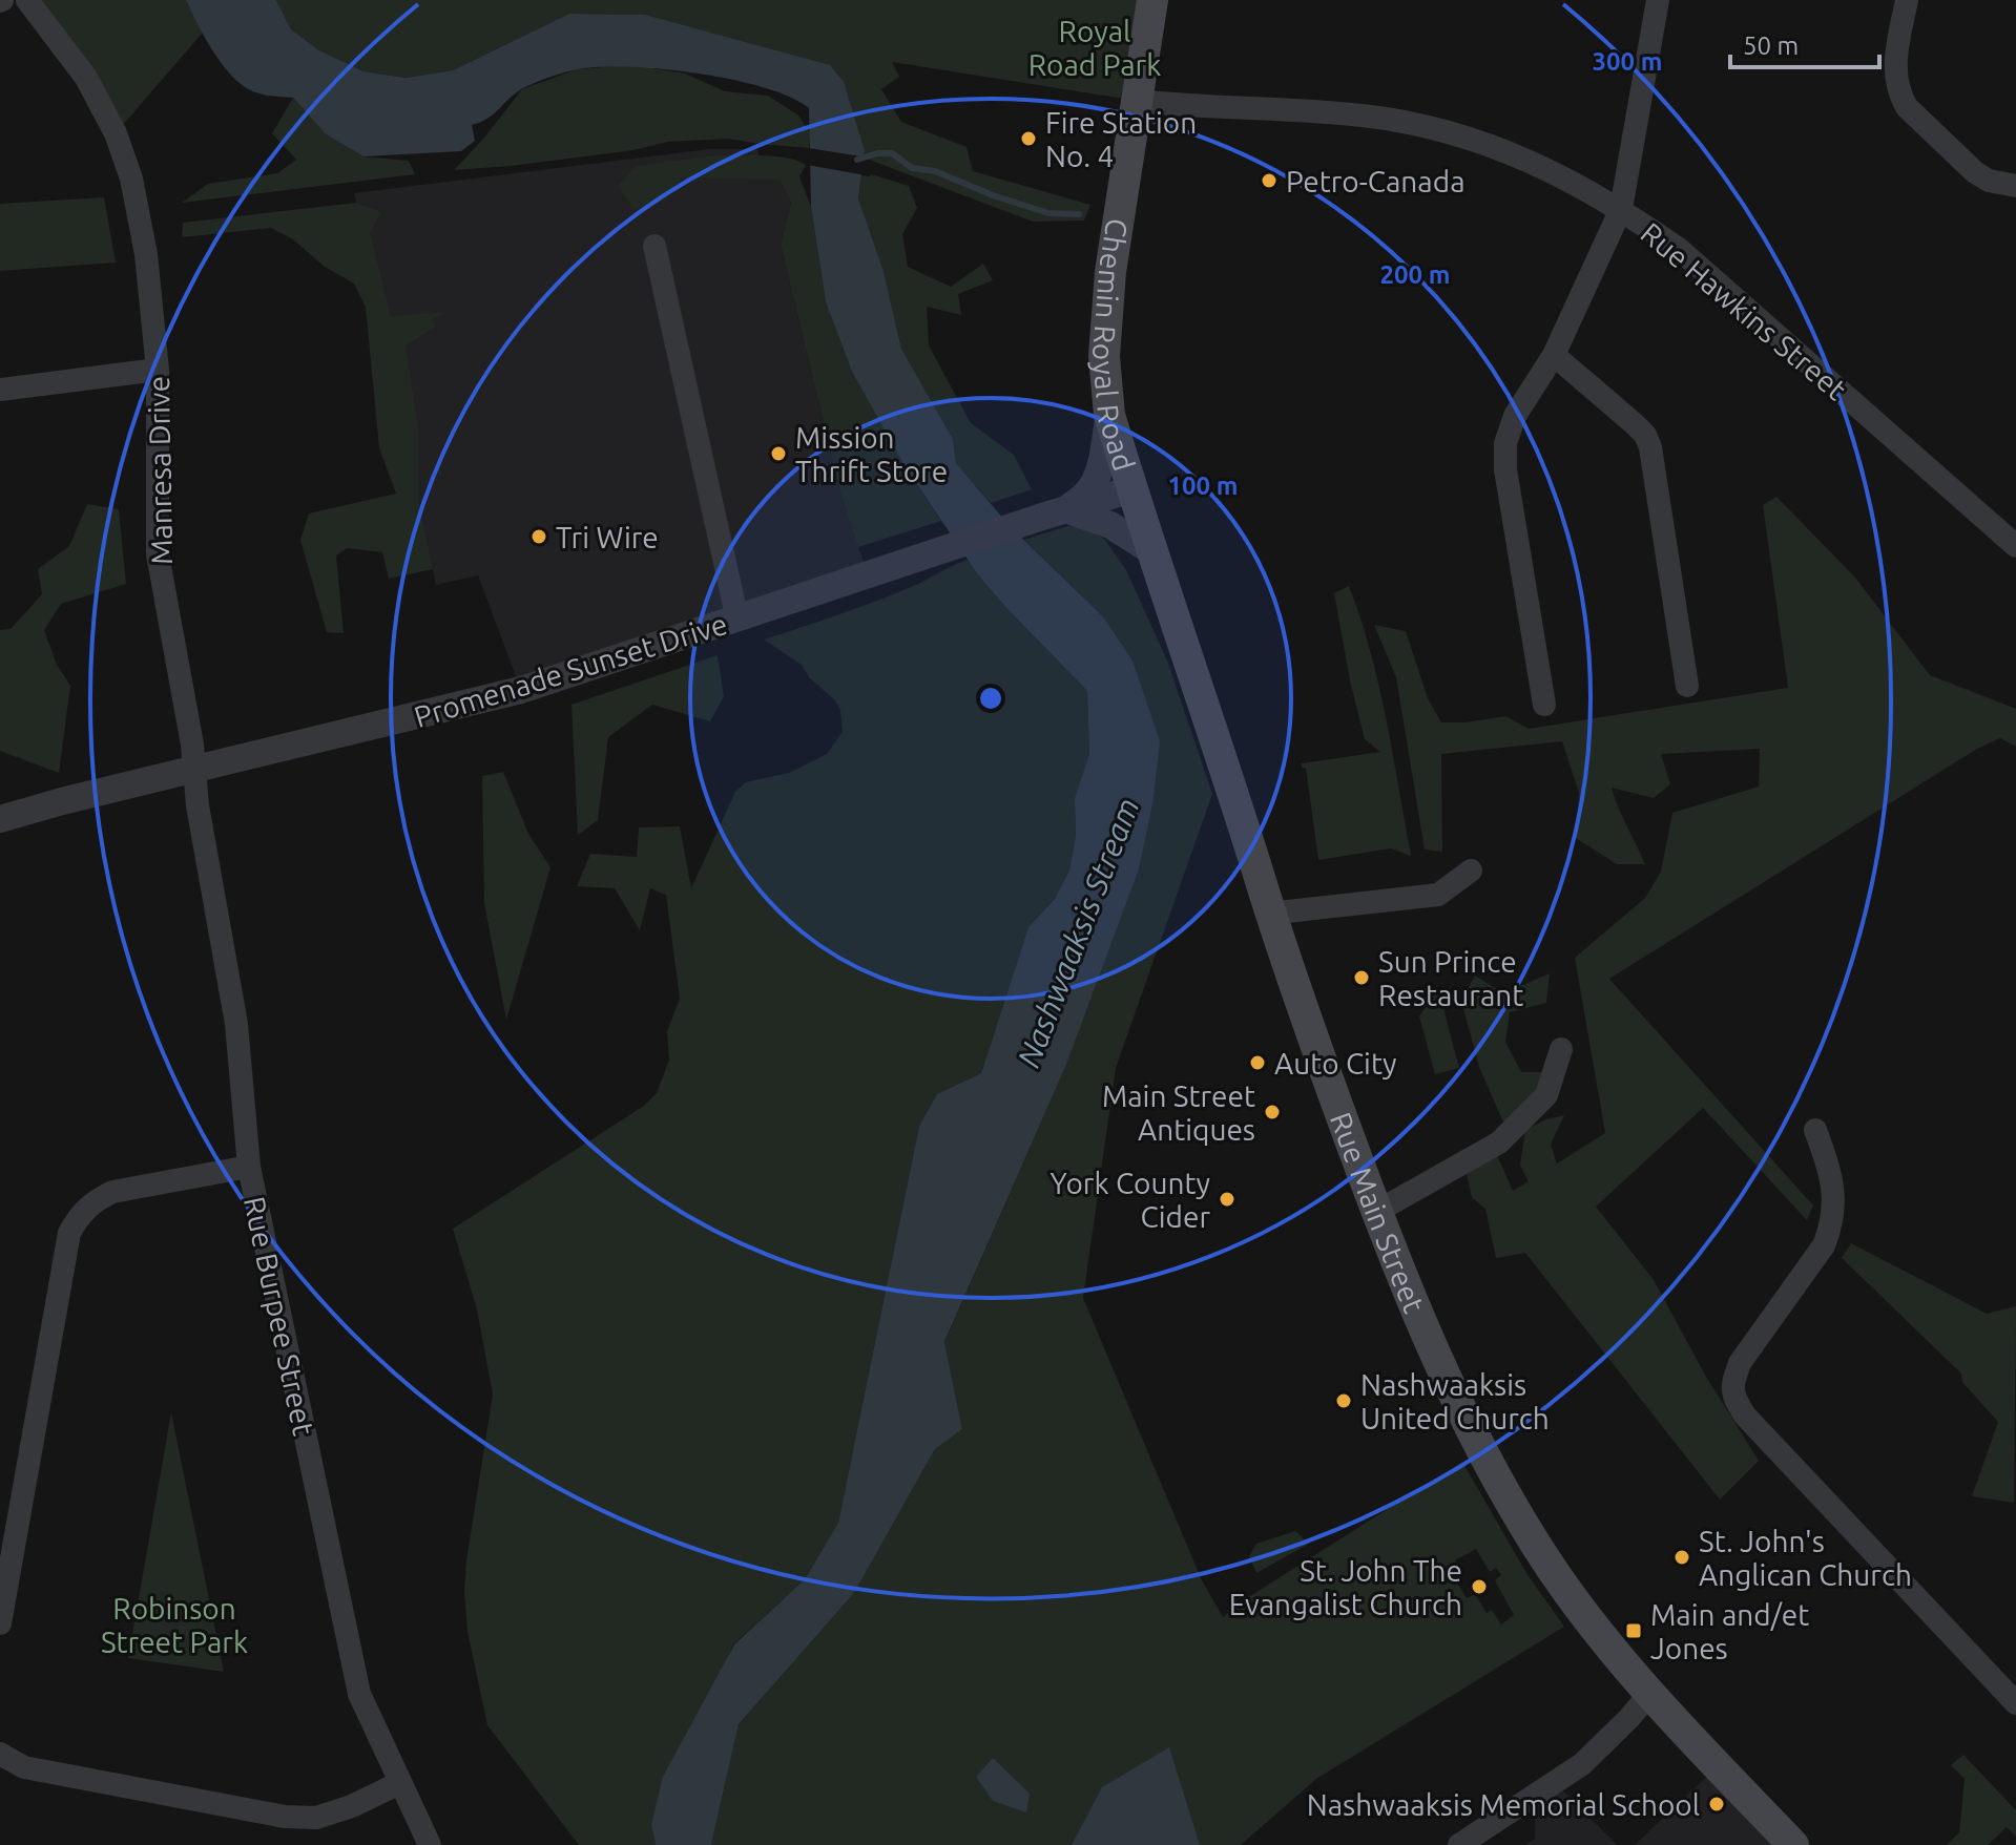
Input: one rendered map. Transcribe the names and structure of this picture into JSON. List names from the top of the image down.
{
  "streets": {
    "main road": ["Chemin Royal Road", "Rue Main Street"],
    "street": [
      "Rue Hawkins Street",
      "Manresa Drive",
      "Promenade Sunset Drive",
      "Rue Burpee Street"
    ]
  },
  "crossings": [
    ["Rue Hawkins Street", "Chemin Royal Road"],
    ["Chemin Royal Road", "Promenade Sunset Drive"],
    ["Chemin Royal Road", "Rue Main Street"],
    ["Manresa Drive", "Promenade Sunset Drive"],
    ["Manresa Drive", "Rue Burpee Street"],
    ["Promenade Sunset Drive", "Rue Main Street"],
    ["Promenade Sunset Drive", "Rue Burpee Street"]
  ],
  "water": ["Nashwaaksis Stream"],
  "parks": ["Royal Road Park", "Robinson Street Park"],
  "places": {
    "other": [
      "Fire Station No. 4",
      "Petro-Canada",
      "Mission Thrift Store",
      "Tri Wire",
      "Sun Prince Restaurant",
      "Auto City",
      "Main Street Antiques",
      "York County Cider",
      "Nashwaaksis United Church",
      "St. John's Anglican Church",
      "St. John The Evangalist Church",
      "Nashwaaksis Memorial School"
    ],
    "transit": ["Main and/et Jones"]
  },
  "scale_bar": "50 m",
  "rings": ["300 m", "200 m", "100 m"]
}
